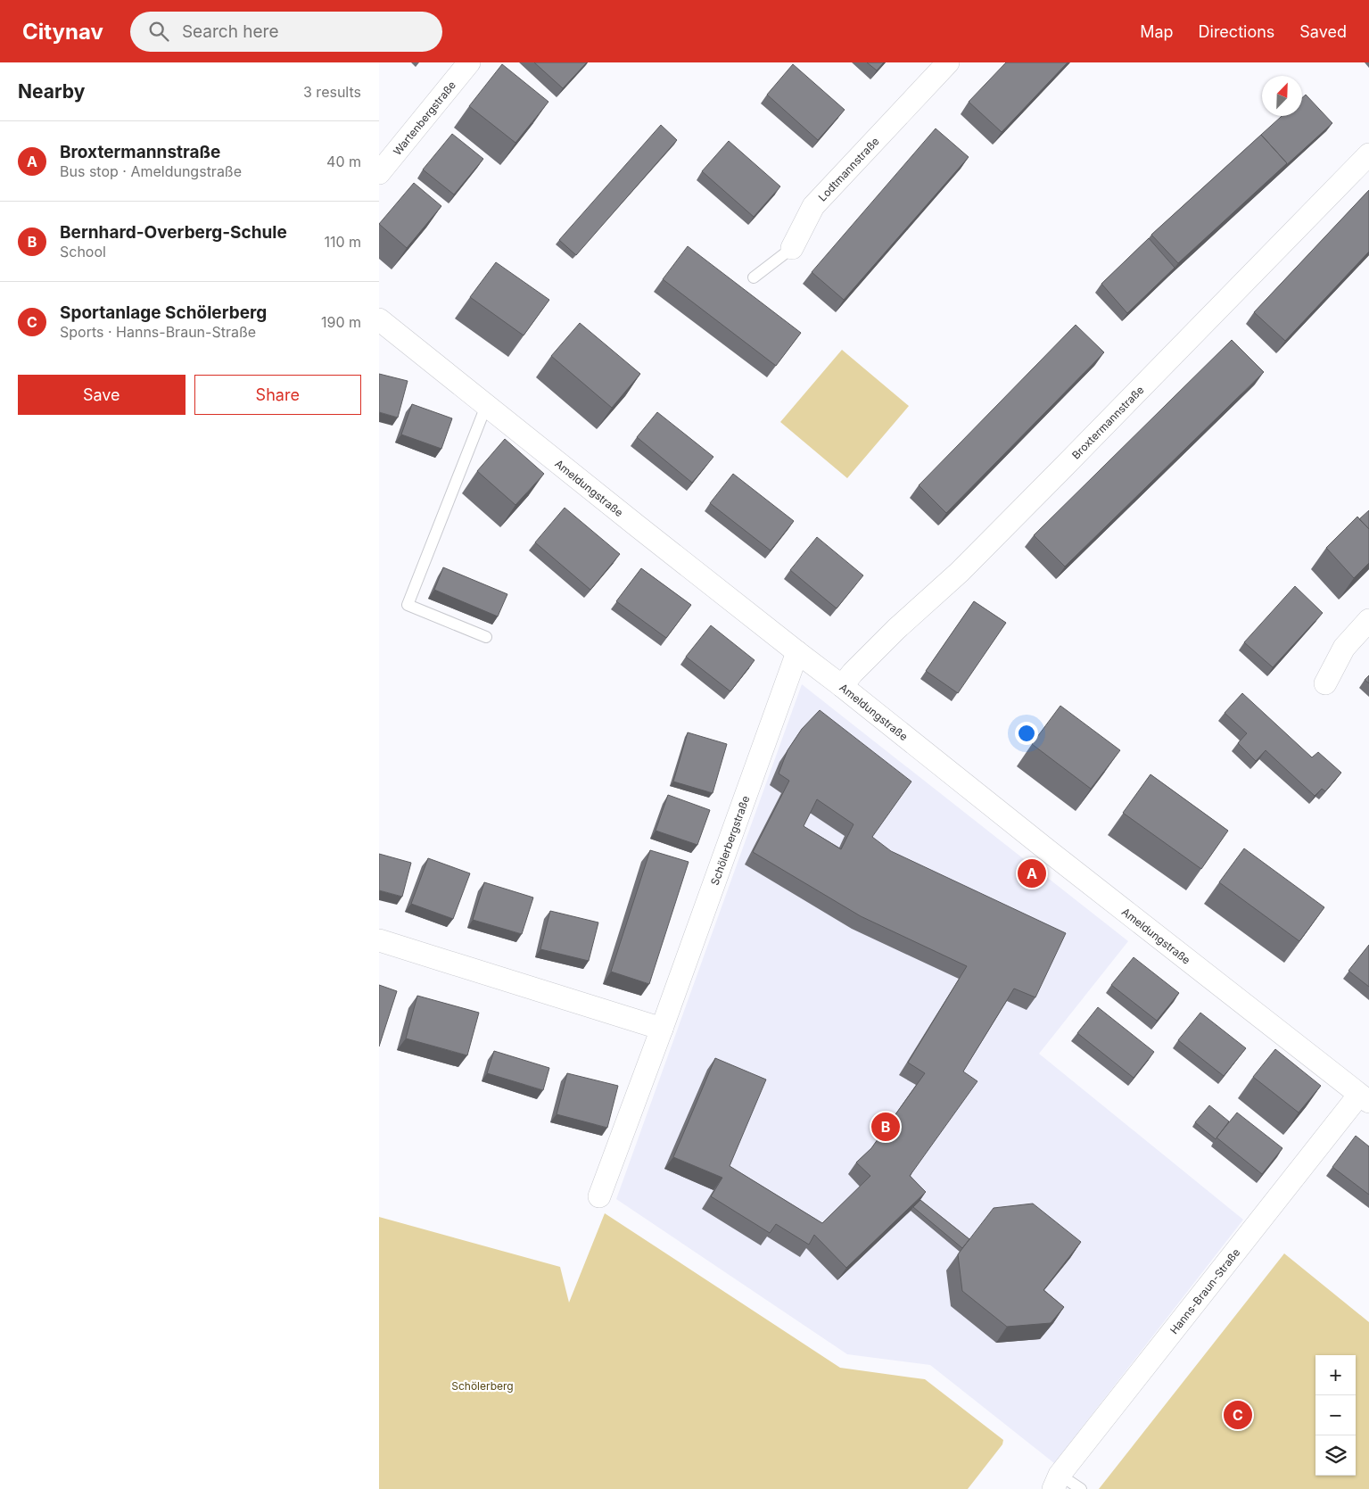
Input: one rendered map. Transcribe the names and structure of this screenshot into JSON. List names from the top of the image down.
{
  "streets": {
    "street": [
      "Wartenbergstraße",
      "Lodtmannstraße",
      "Broxtermannstraße",
      "Ameldungstraße",
      "Schölerbergstraße",
      "Hanns-Braun-Straße"
    ]
  },
  "crossings": [
    ["Broxtermannstraße", "Ameldungstraße"],
    ["Ameldungstraße", "Schölerbergstraße"],
    ["Ameldungstraße", "Hanns-Braun-Straße"]
  ],
  "parks": ["Schölerberg"],
  "north": "top right",
  "page": {
    "header": "Citynav",
    "search": "Search here",
    "nav": ["Map", "Directions", "Saved"],
    "heading": ["Nearby", "3 results"],
    "list": [
      {
        "mark": "A",
        "name": "Broxtermannstraße",
        "note": "Bus stop · Ameldungstraße",
        "value": "40 m"
      },
      {
        "mark": "B",
        "name": "Bernhard-Overberg-Schule",
        "note": "School",
        "value": "110 m"
      },
      {
        "mark": "C",
        "name": "Sportanlage Schölerberg",
        "note": "Sports · Hanns-Braun-Straße",
        "value": "190 m"
      }
    ],
    "buttons": ["Save", "Share"],
    "pins": ["A", "B", "C"],
    "map_buttons": ["+", "−"]
  }
}
